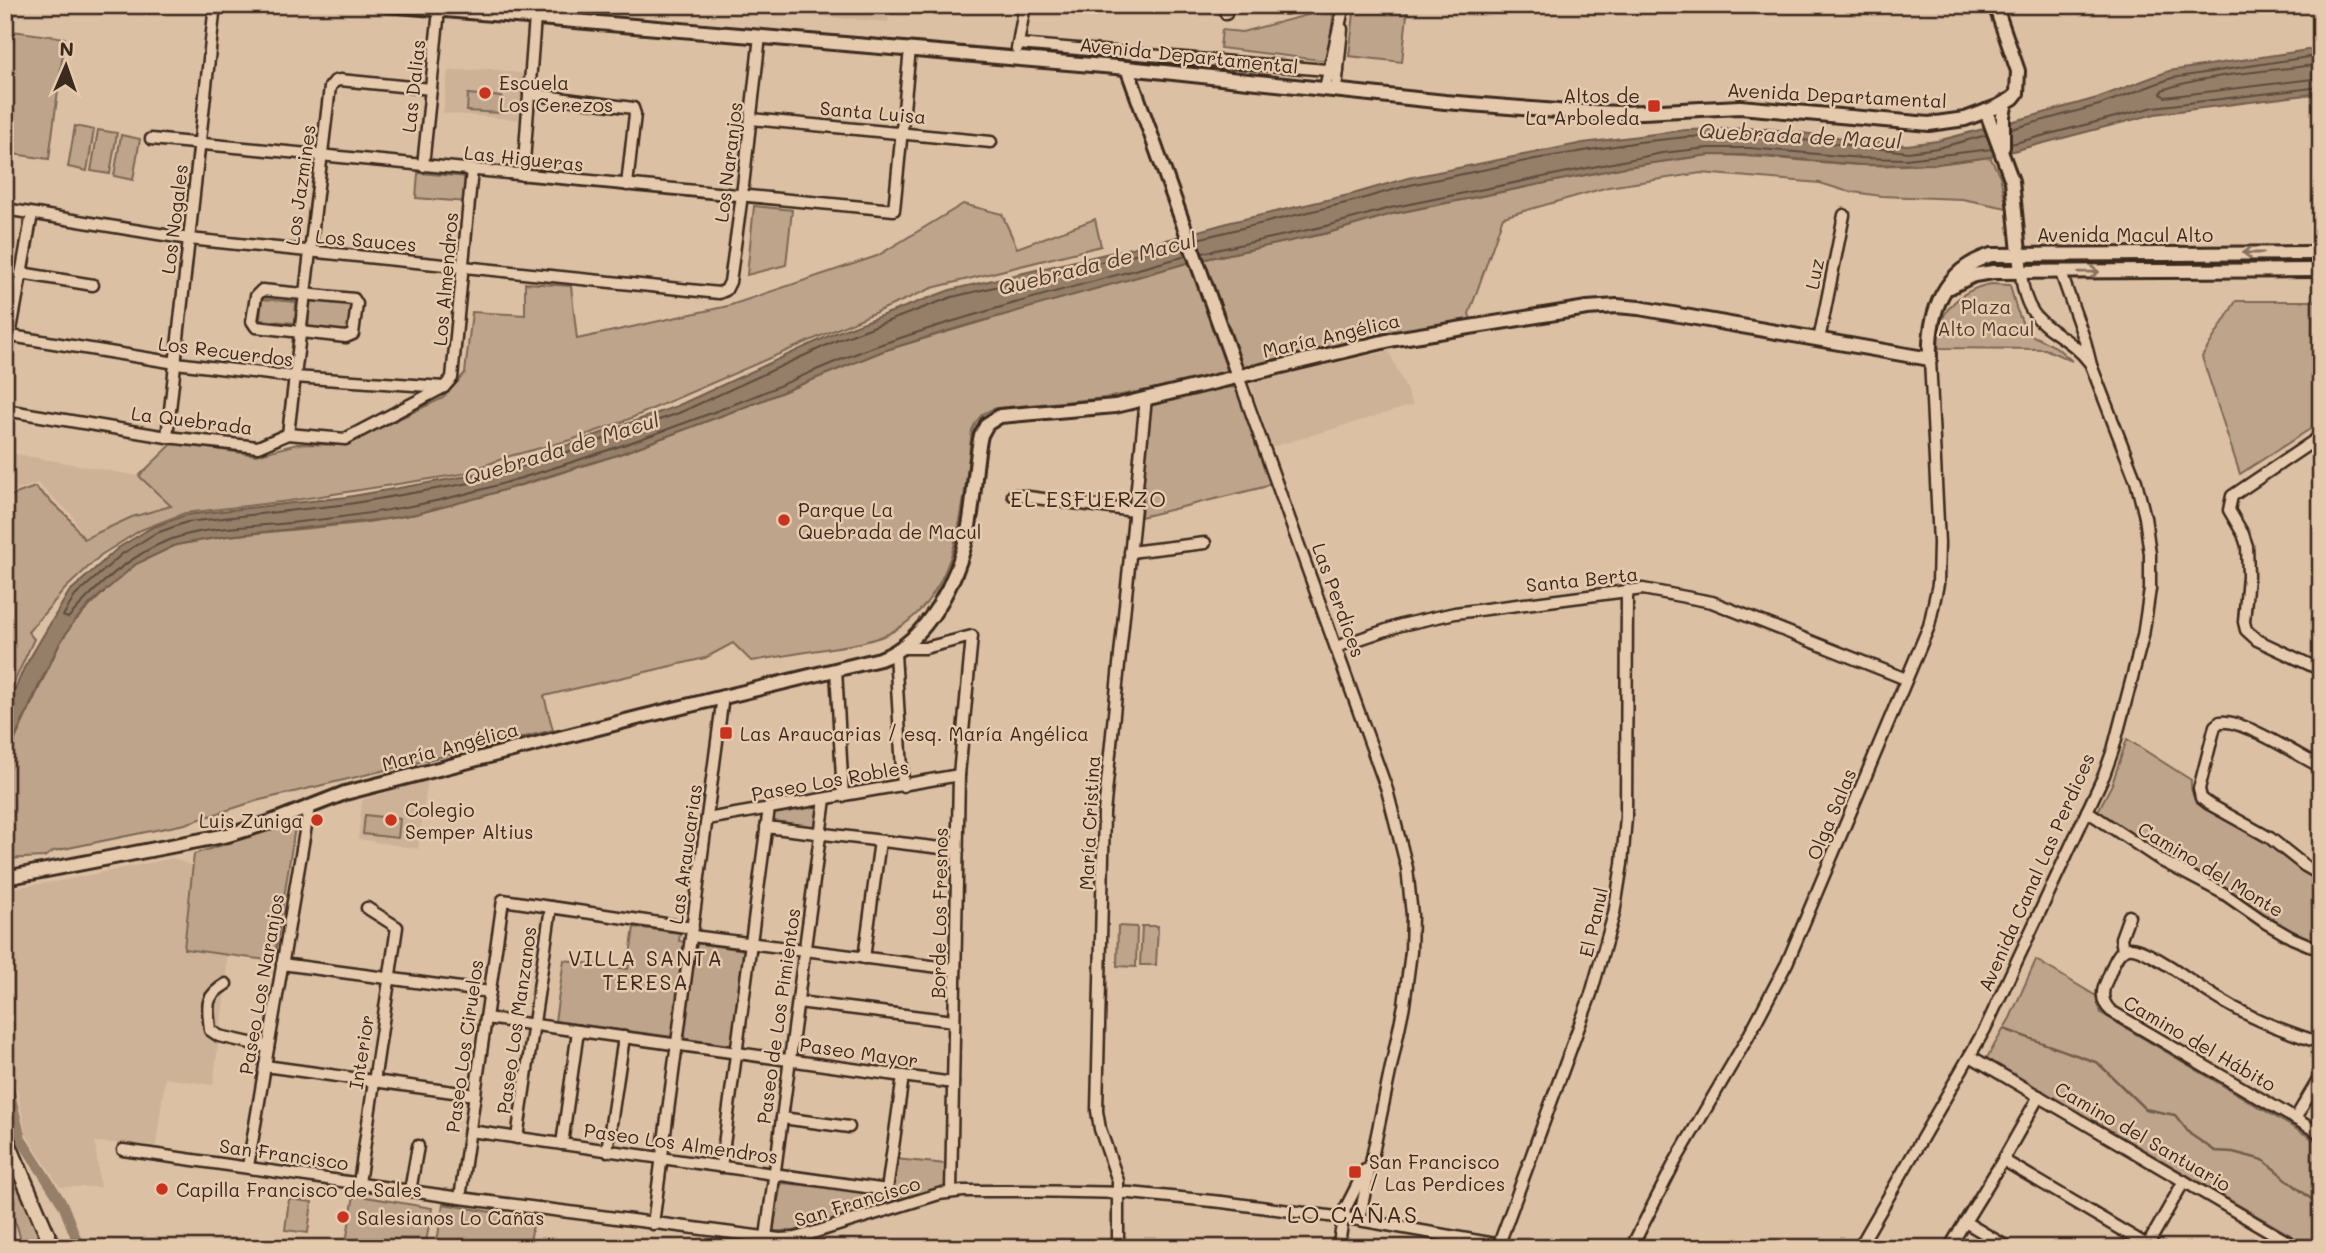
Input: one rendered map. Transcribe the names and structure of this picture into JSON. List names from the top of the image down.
{
  "streets": {
    "street": [
      "Avenida Departamental",
      "Las Dalias",
      "Santa Luisa",
      "Las Higueras",
      "Los Naranjos",
      "Los Jazmines",
      "Los Nogales",
      "Avenida Macul Alto",
      "Los Sauces",
      "Luz",
      "Los Almendros",
      "María Angélica",
      "Los Recuerdos",
      "La Quebrada",
      "Santa Berta",
      "Las Perdices",
      "Paseo Los Robles",
      "Olga Salas",
      "María Cristina",
      "Las Araucarias",
      "Camino del Monte",
      "Avenida Canal Las Perdices",
      "Borde Los Fresnos",
      "El Panul",
      "Paseo Los Naranjos",
      "Paseo de Los Pimientos",
      "Paseo Los Manzanos",
      "Camino del Hábito",
      "Paseo Los Ciruelos",
      "Interior",
      "Paseo Mayor",
      "Camino del Santuario",
      "Paseo Los Almendros",
      "San Francisco"
    ]
  },
  "crossings": [
    ["Avenida Departamental", "Las Dalias"],
    ["Avenida Departamental", "Los Naranjos"],
    ["Avenida Departamental", "Las Perdices"],
    ["Avenida Departamental", "Avenida Canal Las Perdices"],
    ["Las Dalias", "Las Higueras"],
    ["Las Dalias", "Los Jazmines"],
    ["Santa Luisa", "Las Higueras"],
    ["Santa Luisa", "Los Naranjos"],
    ["Las Higueras", "Los Naranjos"],
    ["Las Higueras", "Los Jazmines"],
    ["Las Higueras", "Los Nogales"],
    ["Las Higueras", "Los Almendros"],
    ["Los Naranjos", "Los Sauces"],
    ["Los Jazmines", "Los Sauces"],
    ["Los Jazmines", "Los Recuerdos"],
    ["Los Jazmines", "La Quebrada"],
    ["Los Nogales", "Los Sauces"],
    ["Los Nogales", "Los Recuerdos"],
    ["Los Nogales", "La Quebrada"],
    ["Avenida Macul Alto", "María Angélica"],
    ["Avenida Macul Alto", "Olga Salas"],
    ["Avenida Macul Alto", "Avenida Canal Las Perdices"],
    ["Los Sauces", "Los Almendros"],
    ["Luz", "María Angélica"],
    ["Los Almendros", "Los Recuerdos"],
    ["Los Almendros", "La Quebrada"],
    ["María Angélica", "Las Perdices"],
    ["María Angélica", "Olga Salas"],
    ["María Angélica", "María Cristina"],
    ["María Angélica", "Las Araucarias"],
    ["María Angélica", "Borde Los Fresnos"],
    ["María Angélica", "Paseo Los Naranjos"],
    ["Los Recuerdos", "La Quebrada"],
    ["Santa Berta", "Las Perdices"],
    ["Santa Berta", "Olga Salas"],
    ["Santa Berta", "El Panul"],
    ["Las Perdices", "San Francisco"],
    ["Paseo Los Robles", "Las Araucarias"],
    ["Paseo Los Robles", "Borde Los Fresnos"],
    ["Paseo Los Robles", "Paseo de Los Pimientos"],
    ["María Cristina", "San Francisco"],
    ["Las Araucarias", "Paseo Mayor"],
    ["Las Araucarias", "Paseo Los Almendros"],
    ["Las Araucarias", "San Francisco"],
    ["Camino del Monte", "Avenida Canal Las Perdices"],
    ["Avenida Canal Las Perdices", "Camino del Santuario"],
    ["Borde Los Fresnos", "Paseo Mayor"],
    ["Borde Los Fresnos", "San Francisco"],
    ["El Panul", "San Francisco"],
    ["Paseo Los Naranjos", "San Francisco"],
    ["Paseo de Los Pimientos", "Paseo Mayor"],
    ["Paseo de Los Pimientos", "Paseo Los Almendros"],
    ["Paseo de Los Pimientos", "San Francisco"],
    ["Paseo Los Manzanos", "Paseo Los Ciruelos"],
    ["Paseo Los Manzanos", "Paseo Mayor"],
    ["Paseo Los Manzanos", "Paseo Los Almendros"],
    ["Paseo Los Ciruelos", "Paseo Mayor"],
    ["Paseo Los Ciruelos", "Paseo Los Almendros"],
    ["Paseo Los Ciruelos", "San Francisco"],
    ["Interior", "San Francisco"],
    ["Paseo Mayor", "Paseo Los Almendros"]
  ],
  "districts": ["EL ESFUERZO", "VILLA SANTA TERESA", "LO CAÑAS"],
  "water": ["Quebrada de Macul"],
  "parks": ["Plaza Alto Macul"],
  "places": {
    "other": [
      "Escuela Los Cerezos",
      "Parque La Quebrada de Macul",
      "Luis Zuniga",
      "Colegio Semper Altius",
      "Capilla Francisco de Sales",
      "Salesianos Lo Cañas"
    ],
    "transit": ["Altos de La Arboleda", "Las Araucarias / esq. María Angélica", "San Francisco / Las Perdices"]
  },
  "north": "top"
}
